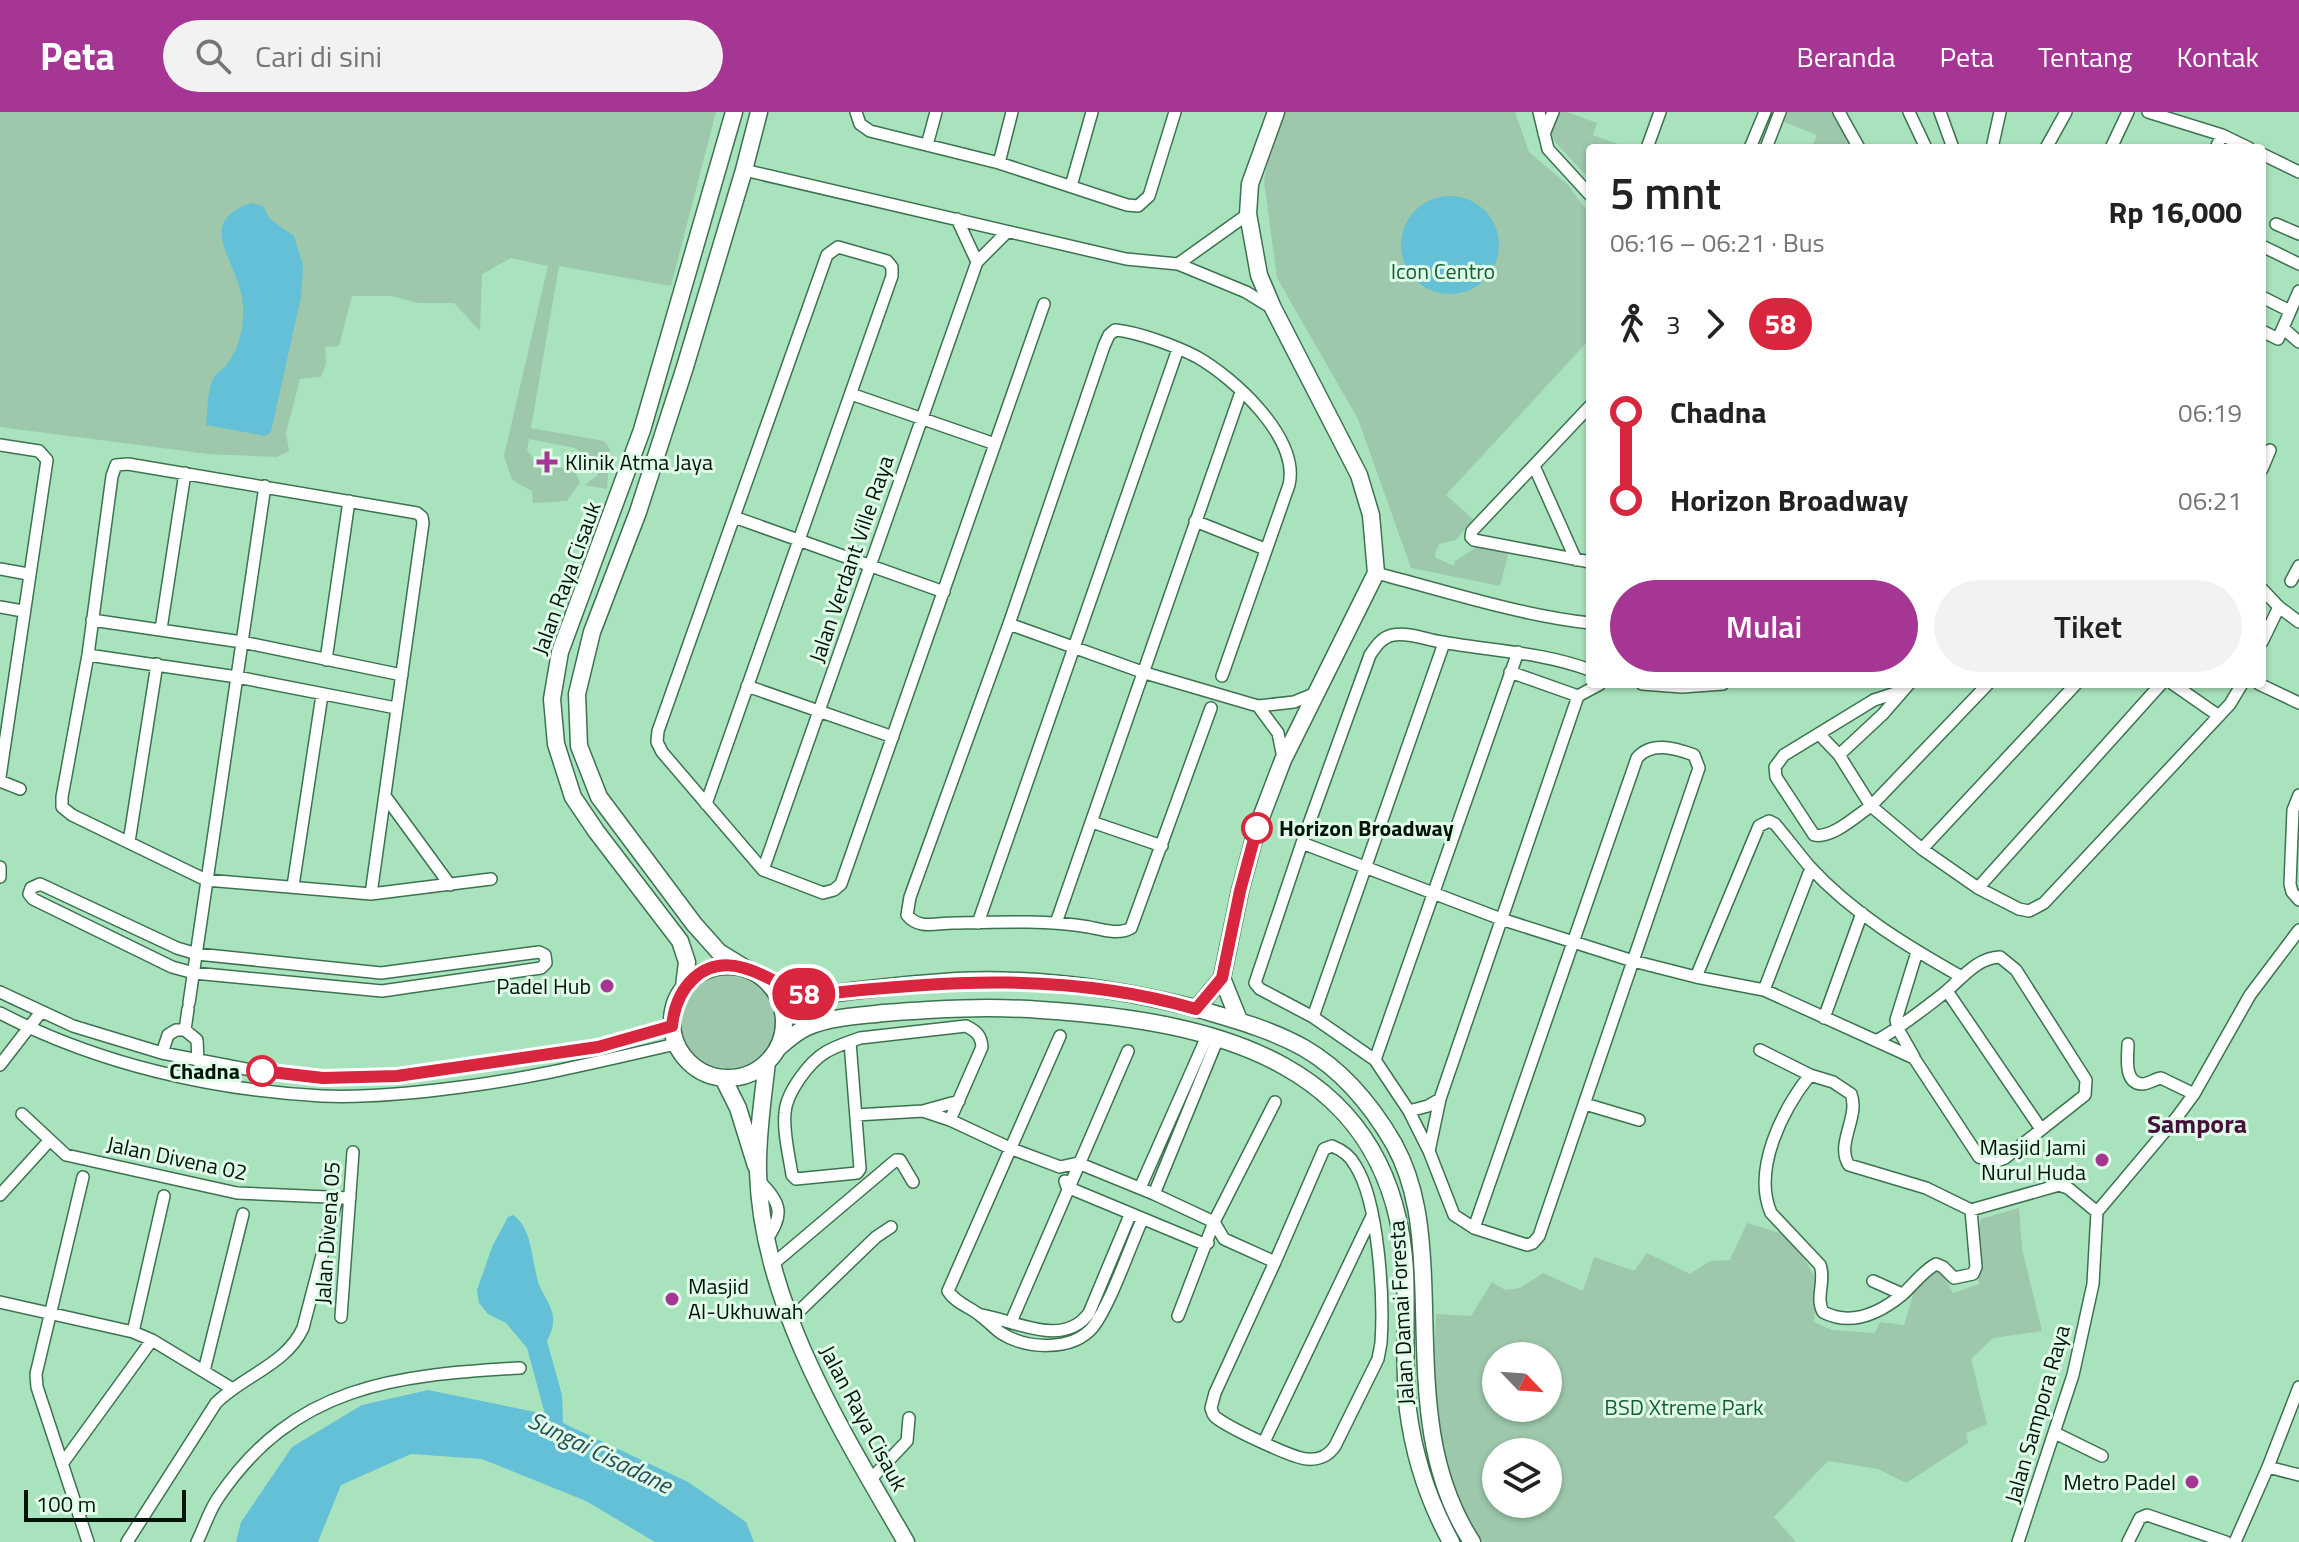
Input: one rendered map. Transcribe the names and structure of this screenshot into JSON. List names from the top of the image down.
{
  "streets": {
    "main road": ["Jalan Raya Cisauk", "Jalan Damai Foresta"],
    "street": [
      "Jalan Verdant Ville Raya",
      "Jalan Divena 02",
      "Jalan Divena 05",
      "Jalan Sampora Raya"
    ]
  },
  "crossings": [
    ["Jalan Raya Cisauk", "Jalan Damai Foresta"],
    ["Jalan Divena 02", "Jalan Divena 05"]
  ],
  "districts": ["Sampora"],
  "water": ["Sungai Cisadane"],
  "parks": ["Icon Centro", "BSD Xtreme Park"],
  "places": {
    "health": ["Klinik Atma Jaya"],
    "other": [
      "Horizon Broadway",
      "Padel Hub",
      "Chadna",
      "Masjid Jami Nurul Huda",
      "Masjid Al-Ukhuwah",
      "Metro Padel"
    ]
  },
  "lines": ["bus line 58"],
  "scale_bar": "100 m",
  "north": "bottom right",
  "page": {
    "header": "Peta",
    "search": "Cari di sini",
    "nav": [
      "Beranda",
      "Peta",
      "Tentang",
      "Kontak"
    ],
    "on_map": "58",
    "heading": ["5 mnt", "06:16 – 06:21 · Bus", "Rp 16,000"],
    "legs": ["3", "58"],
    "list": [
      {
        "name": "Chadna",
        "value": "06:19"
      },
      {
        "name": "Horizon Broadway",
        "value": "06:21"
      }
    ],
    "buttons": ["Mulai", "Tiket"],
    "scale": "100 m"
  }
}
